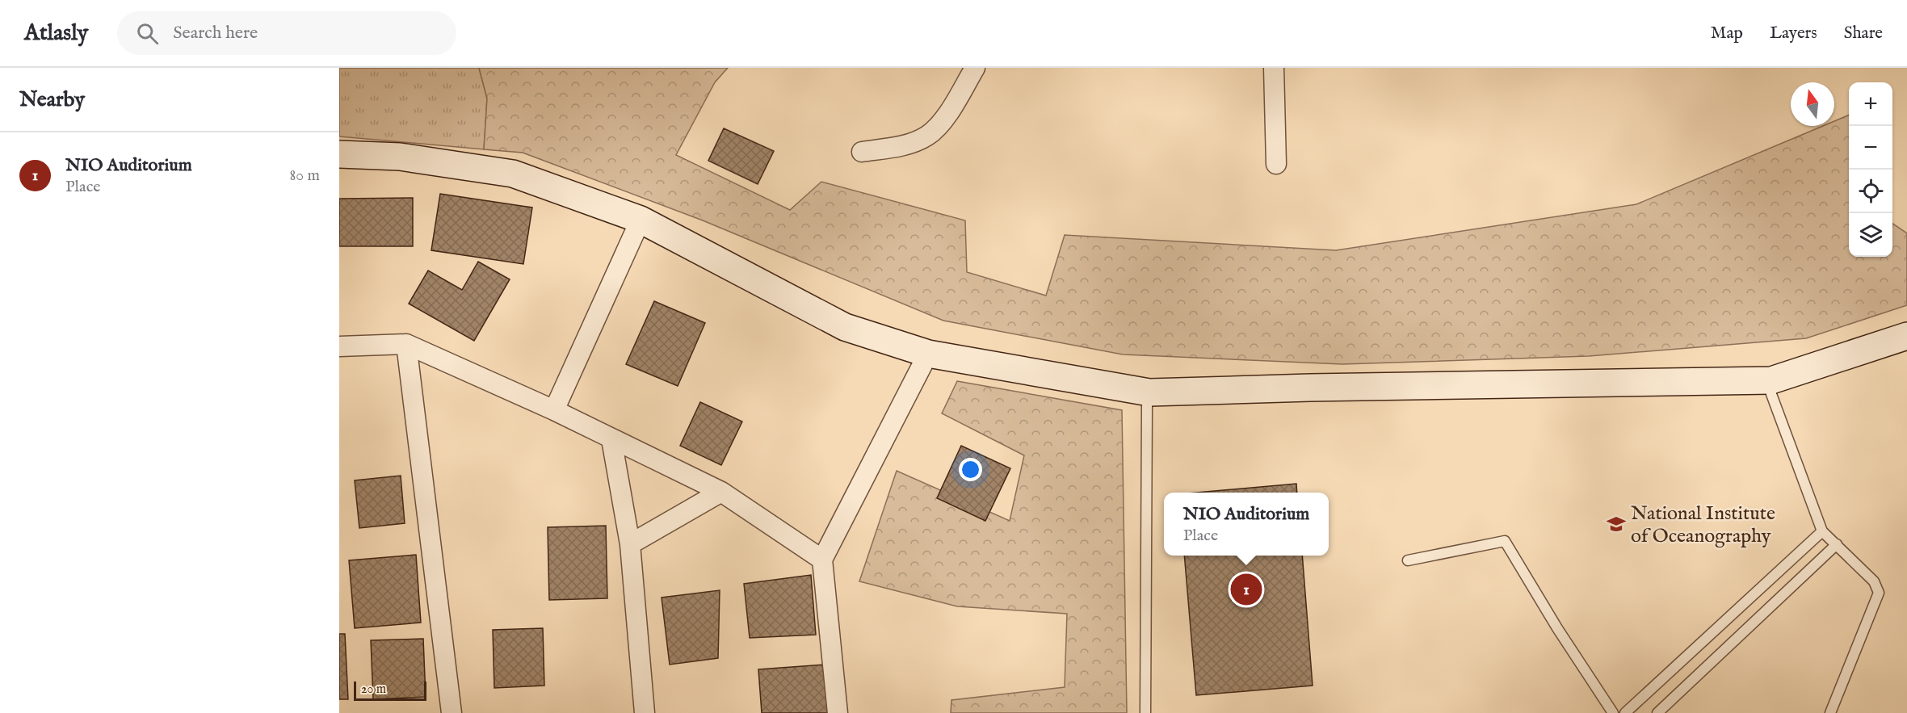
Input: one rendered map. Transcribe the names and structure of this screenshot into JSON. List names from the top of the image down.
{
  "places": {
    "school or university": ["National Institute of Oceanography"]
  },
  "scale_bar": "20 m",
  "north": "top",
  "page": {
    "header": "Atlasly",
    "search": "Search here",
    "nav": ["Map", "Layers", "Share"],
    "heading": "Nearby",
    "map_buttons": ["+", "−"],
    "list": [
      {
        "mark": "1",
        "name": "NIO Auditorium",
        "note": "Place",
        "value": "80 m"
      }
    ],
    "popup": ["NIO Auditorium", "Place"],
    "pins": "1",
    "scale": "20 m"
  }
}
